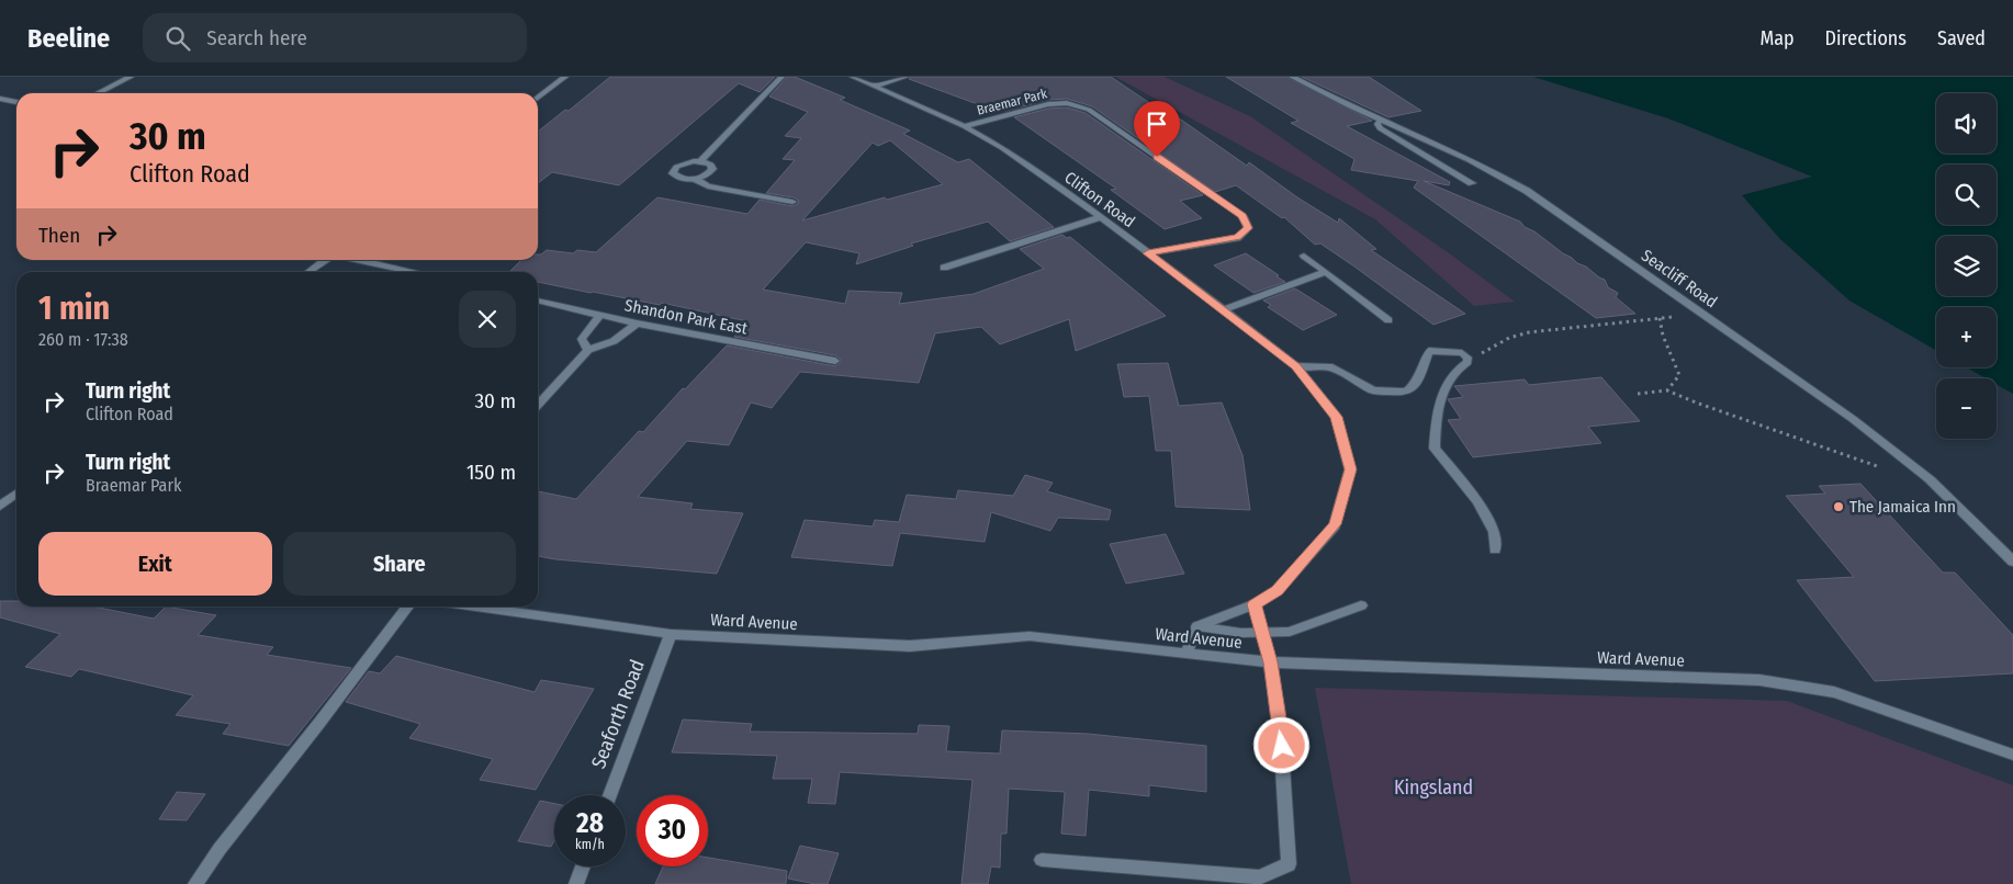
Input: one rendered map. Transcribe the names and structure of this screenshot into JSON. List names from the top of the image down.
{
  "streets": {
    "street": [
      "Braemar Park",
      "Clifton Road",
      "Seacliff Road",
      "Shandon Park East",
      "Ward Avenue",
      "Seaforth Road"
    ]
  },
  "crossings": [
    ["Braemar Park", "Clifton Road"],
    ["Ward Avenue", "Seaforth Road"]
  ],
  "parks": ["Kingsland"],
  "places": ["The Jamaica Inn"],
  "page": {
    "header": "Beeline",
    "search": "Search here",
    "nav": ["Map", "Directions", "Saved"],
    "map_buttons": ["+", "−"],
    "turn": ["30 m", "Clifton Road"],
    "then": "Then",
    "heading": ["1 min", "260 m · 17:38"],
    "list": [
      {
        "name": "Turn right",
        "note": "Clifton Road",
        "value": "30 m"
      },
      {
        "name": "Turn right",
        "note": "Braemar Park",
        "value": "150 m"
      }
    ],
    "buttons": ["Exit", "Share"],
    "speed": "28 km/h",
    "limit": "30"
  }
}
